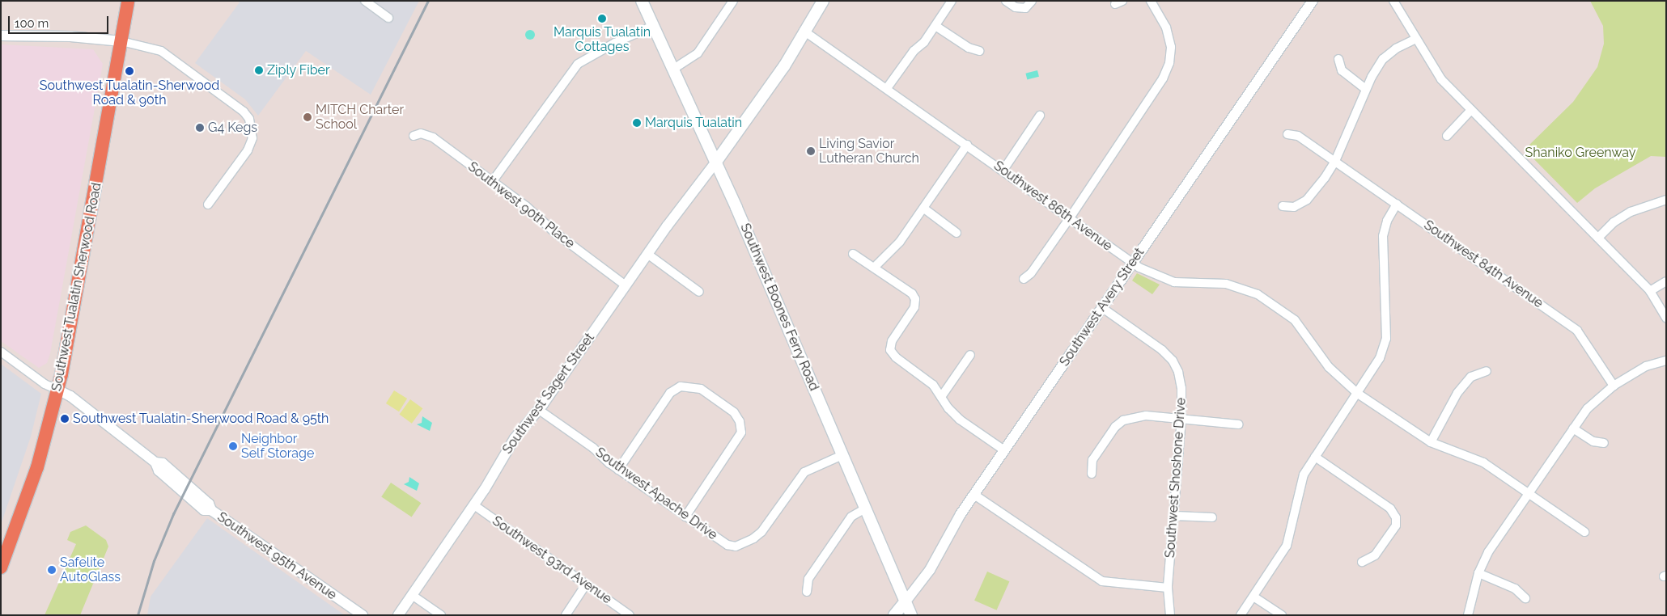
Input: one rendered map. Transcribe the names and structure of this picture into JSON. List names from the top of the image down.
{
  "streets": {
    "highway": ["Southwest Tualatin Sherwood Road"],
    "main road": ["Southwest Boones Ferry Road", "Southwest Avery Street", "Southwest Sagert Street"],
    "street": [
      "Southwest 90th Place",
      "Southwest 86th Avenue",
      "Southwest 84th Avenue",
      "Southwest Shoshone Drive",
      "Southwest Apache Drive",
      "Southwest 95th Avenue",
      "Southwest 93rd Avenue"
    ]
  },
  "crossings": [
    ["Southwest 90th Place", "Southwest Sagert Street"],
    ["Southwest 86th Avenue", "Southwest Avery Street"],
    ["Southwest 86th Avenue", "Southwest Sagert Street"],
    ["Southwest Tualatin Sherwood Road", "Southwest 95th Avenue"],
    ["Southwest Boones Ferry Road", "Southwest Avery Street"],
    ["Southwest Boones Ferry Road", "Southwest Sagert Street"],
    ["Southwest Boones Ferry Road", "Southwest Apache Drive"],
    ["Southwest Avery Street", "Southwest Shoshone Drive"],
    ["Southwest Sagert Street", "Southwest Apache Drive"],
    ["Southwest Sagert Street", "Southwest 93rd Avenue"]
  ],
  "parks": ["Shaniko Greenway"],
  "places": [
    "Marquis Tualatin Cottages",
    "Ziply Fiber",
    "Southwest Tualatin-Sherwood Road & 90th",
    "MITCH Charter School",
    "Marquis Tualatin",
    "G4 Kegs",
    "Living Savior Lutheran Church",
    "Southwest Tualatin-Sherwood Road & 95th",
    "Neighbor Self Storage",
    "Safelite AutoGlass"
  ],
  "scale_bar": "100 m"
}
